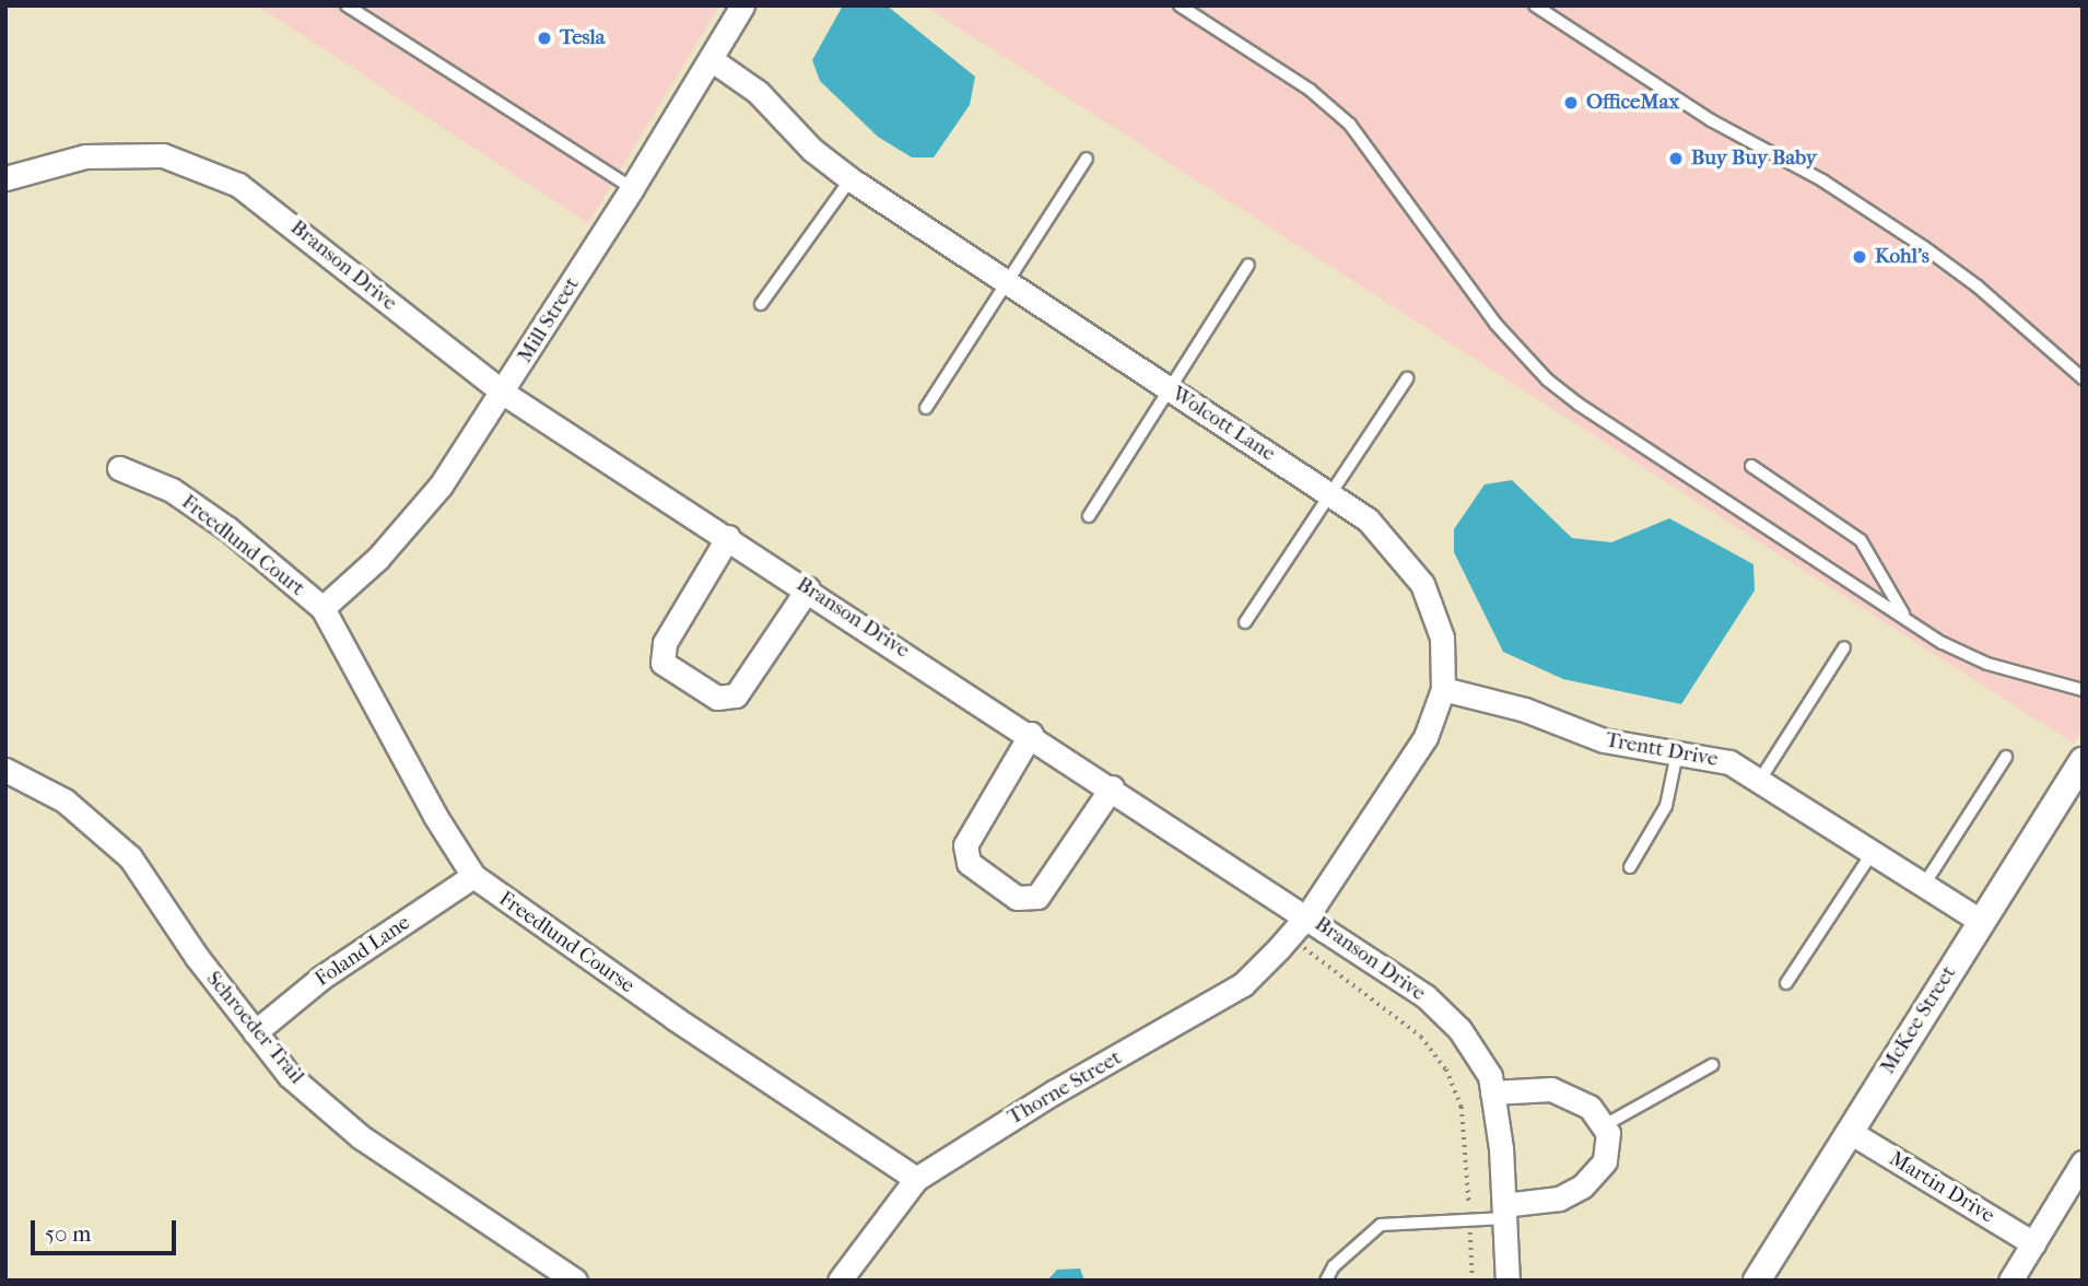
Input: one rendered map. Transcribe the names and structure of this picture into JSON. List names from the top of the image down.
{
  "streets": {
    "street": [
      "Branson Drive",
      "Mill Street",
      "Wolcott Lane",
      "Freedlund Court",
      "Trentt Drive",
      "Freedlund Course",
      "Foland Lane",
      "McKee Street",
      "Schroeder Trail",
      "Thorne Street",
      "Martin Drive"
    ]
  },
  "crossings": [
    ["Branson Drive", "Mill Street"],
    ["Branson Drive", "Wolcott Lane"],
    ["Branson Drive", "Thorne Street"],
    ["Mill Street", "Wolcott Lane"],
    ["Mill Street", "Freedlund Court"],
    ["Mill Street", "Freedlund Course"],
    ["Wolcott Lane", "Trentt Drive"],
    ["Wolcott Lane", "Thorne Street"],
    ["Freedlund Court", "Freedlund Course"],
    ["Trentt Drive", "McKee Street"],
    ["Freedlund Course", "Foland Lane"],
    ["Freedlund Course", "Thorne Street"],
    ["Foland Lane", "Schroeder Trail"],
    ["McKee Street", "Martin Drive"]
  ],
  "places": [
    "Tesla",
    "OfficeMax",
    "Buy Buy Baby",
    "Kohl's"
  ],
  "scale_bar": "50 m"
}
